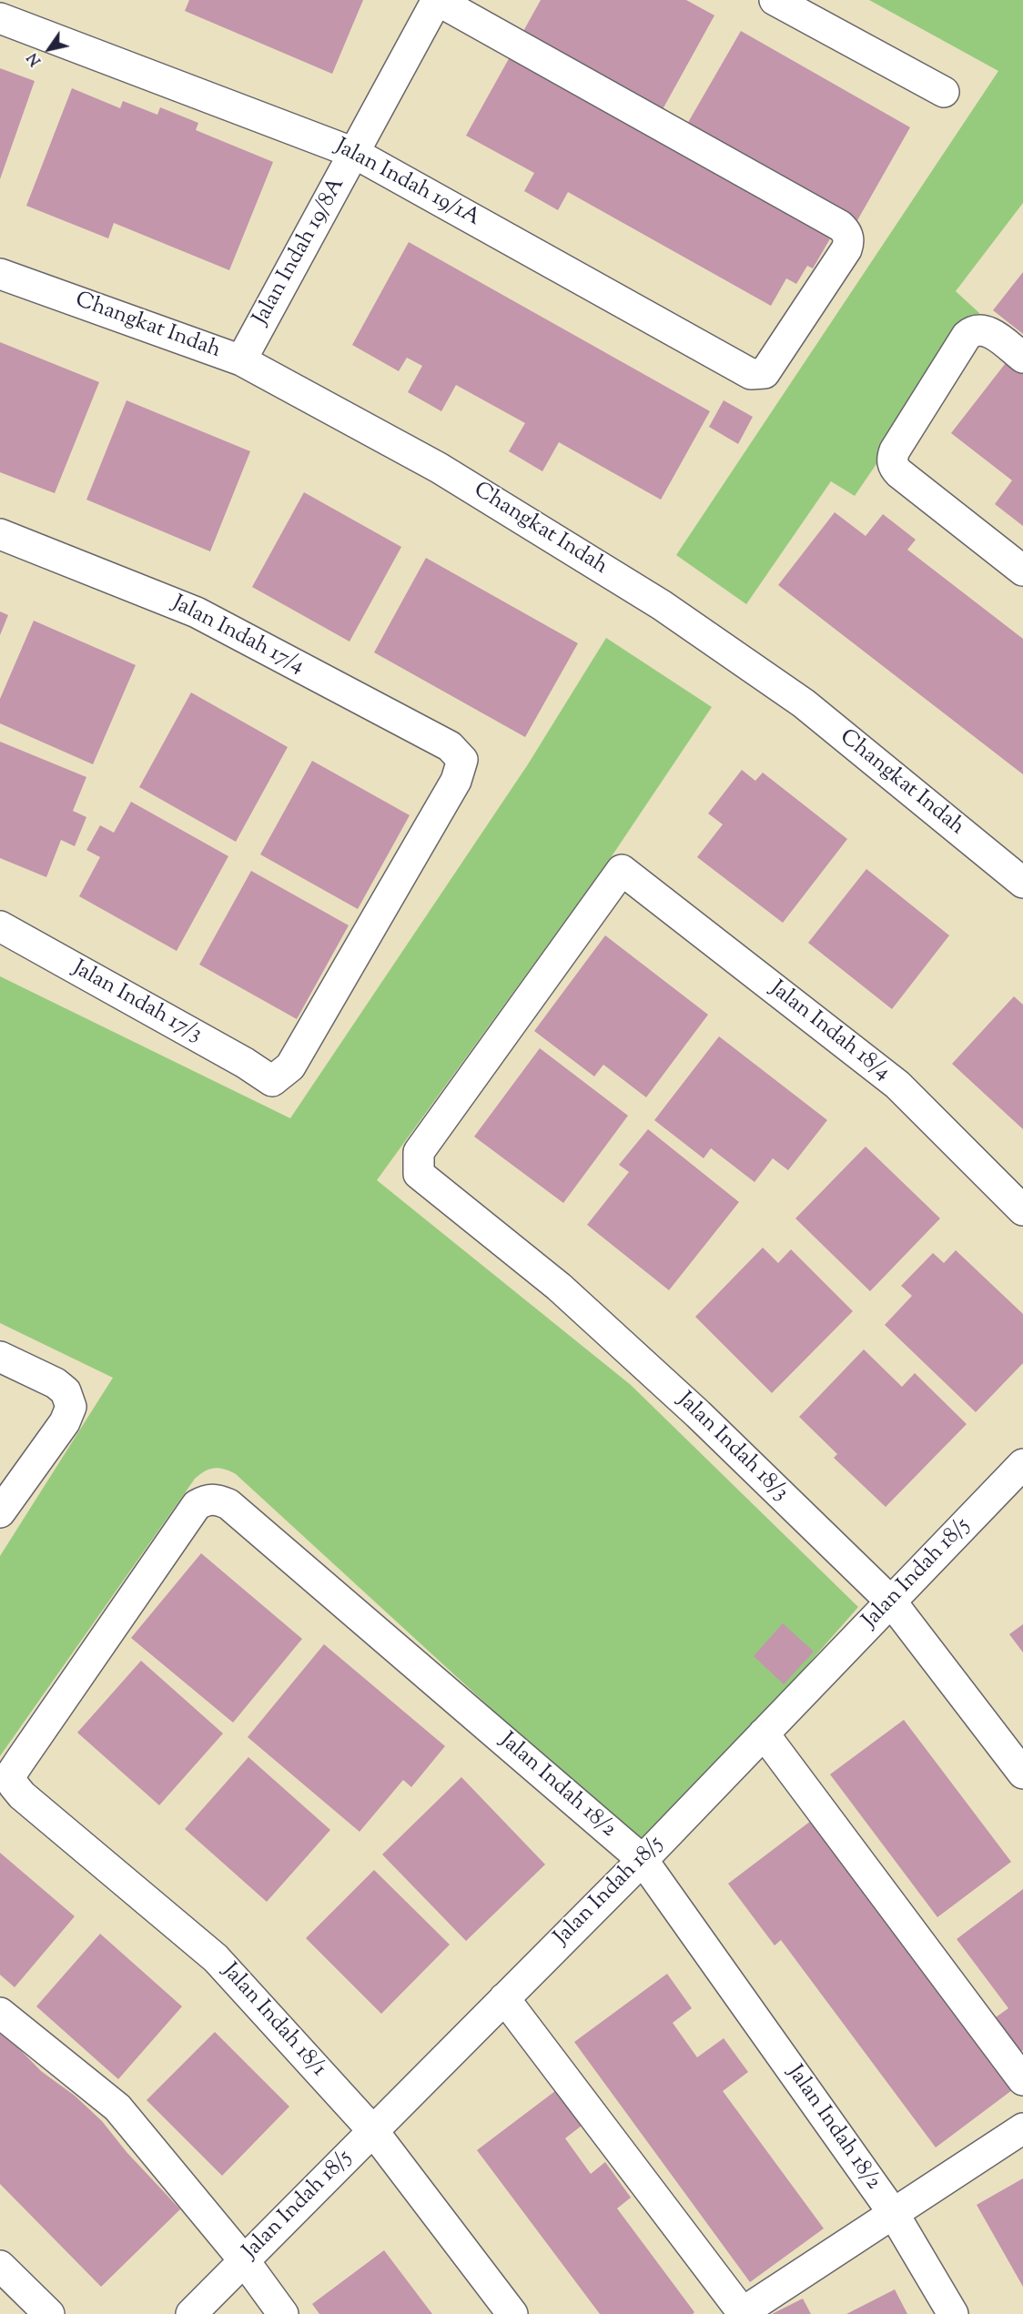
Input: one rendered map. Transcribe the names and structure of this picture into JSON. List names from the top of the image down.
{
  "streets": {
    "street": [
      "Jalan Indah 19/1A",
      "Jalan Indah 19/8A",
      "Changkat Indah",
      "Jalan Indah 17/4",
      "Jalan Indah 17/3",
      "Jalan Indah 18/4",
      "Jalan Indah 18/3",
      "Jalan Indah 18/5",
      "Jalan Indah 18/2",
      "Jalan Indah 18/1"
    ]
  },
  "crossings": [
    ["Jalan Indah 19/1A", "Jalan Indah 19/8A"],
    ["Jalan Indah 19/8A", "Changkat Indah"],
    ["Jalan Indah 17/4", "Jalan Indah 17/3"],
    ["Jalan Indah 18/4", "Jalan Indah 18/3"],
    ["Jalan Indah 18/3", "Jalan Indah 18/5"],
    ["Jalan Indah 18/5", "Jalan Indah 18/2"],
    ["Jalan Indah 18/5", "Jalan Indah 18/1"],
    ["Jalan Indah 18/2", "Jalan Indah 18/1"]
  ],
  "north": "bottom left"
}
